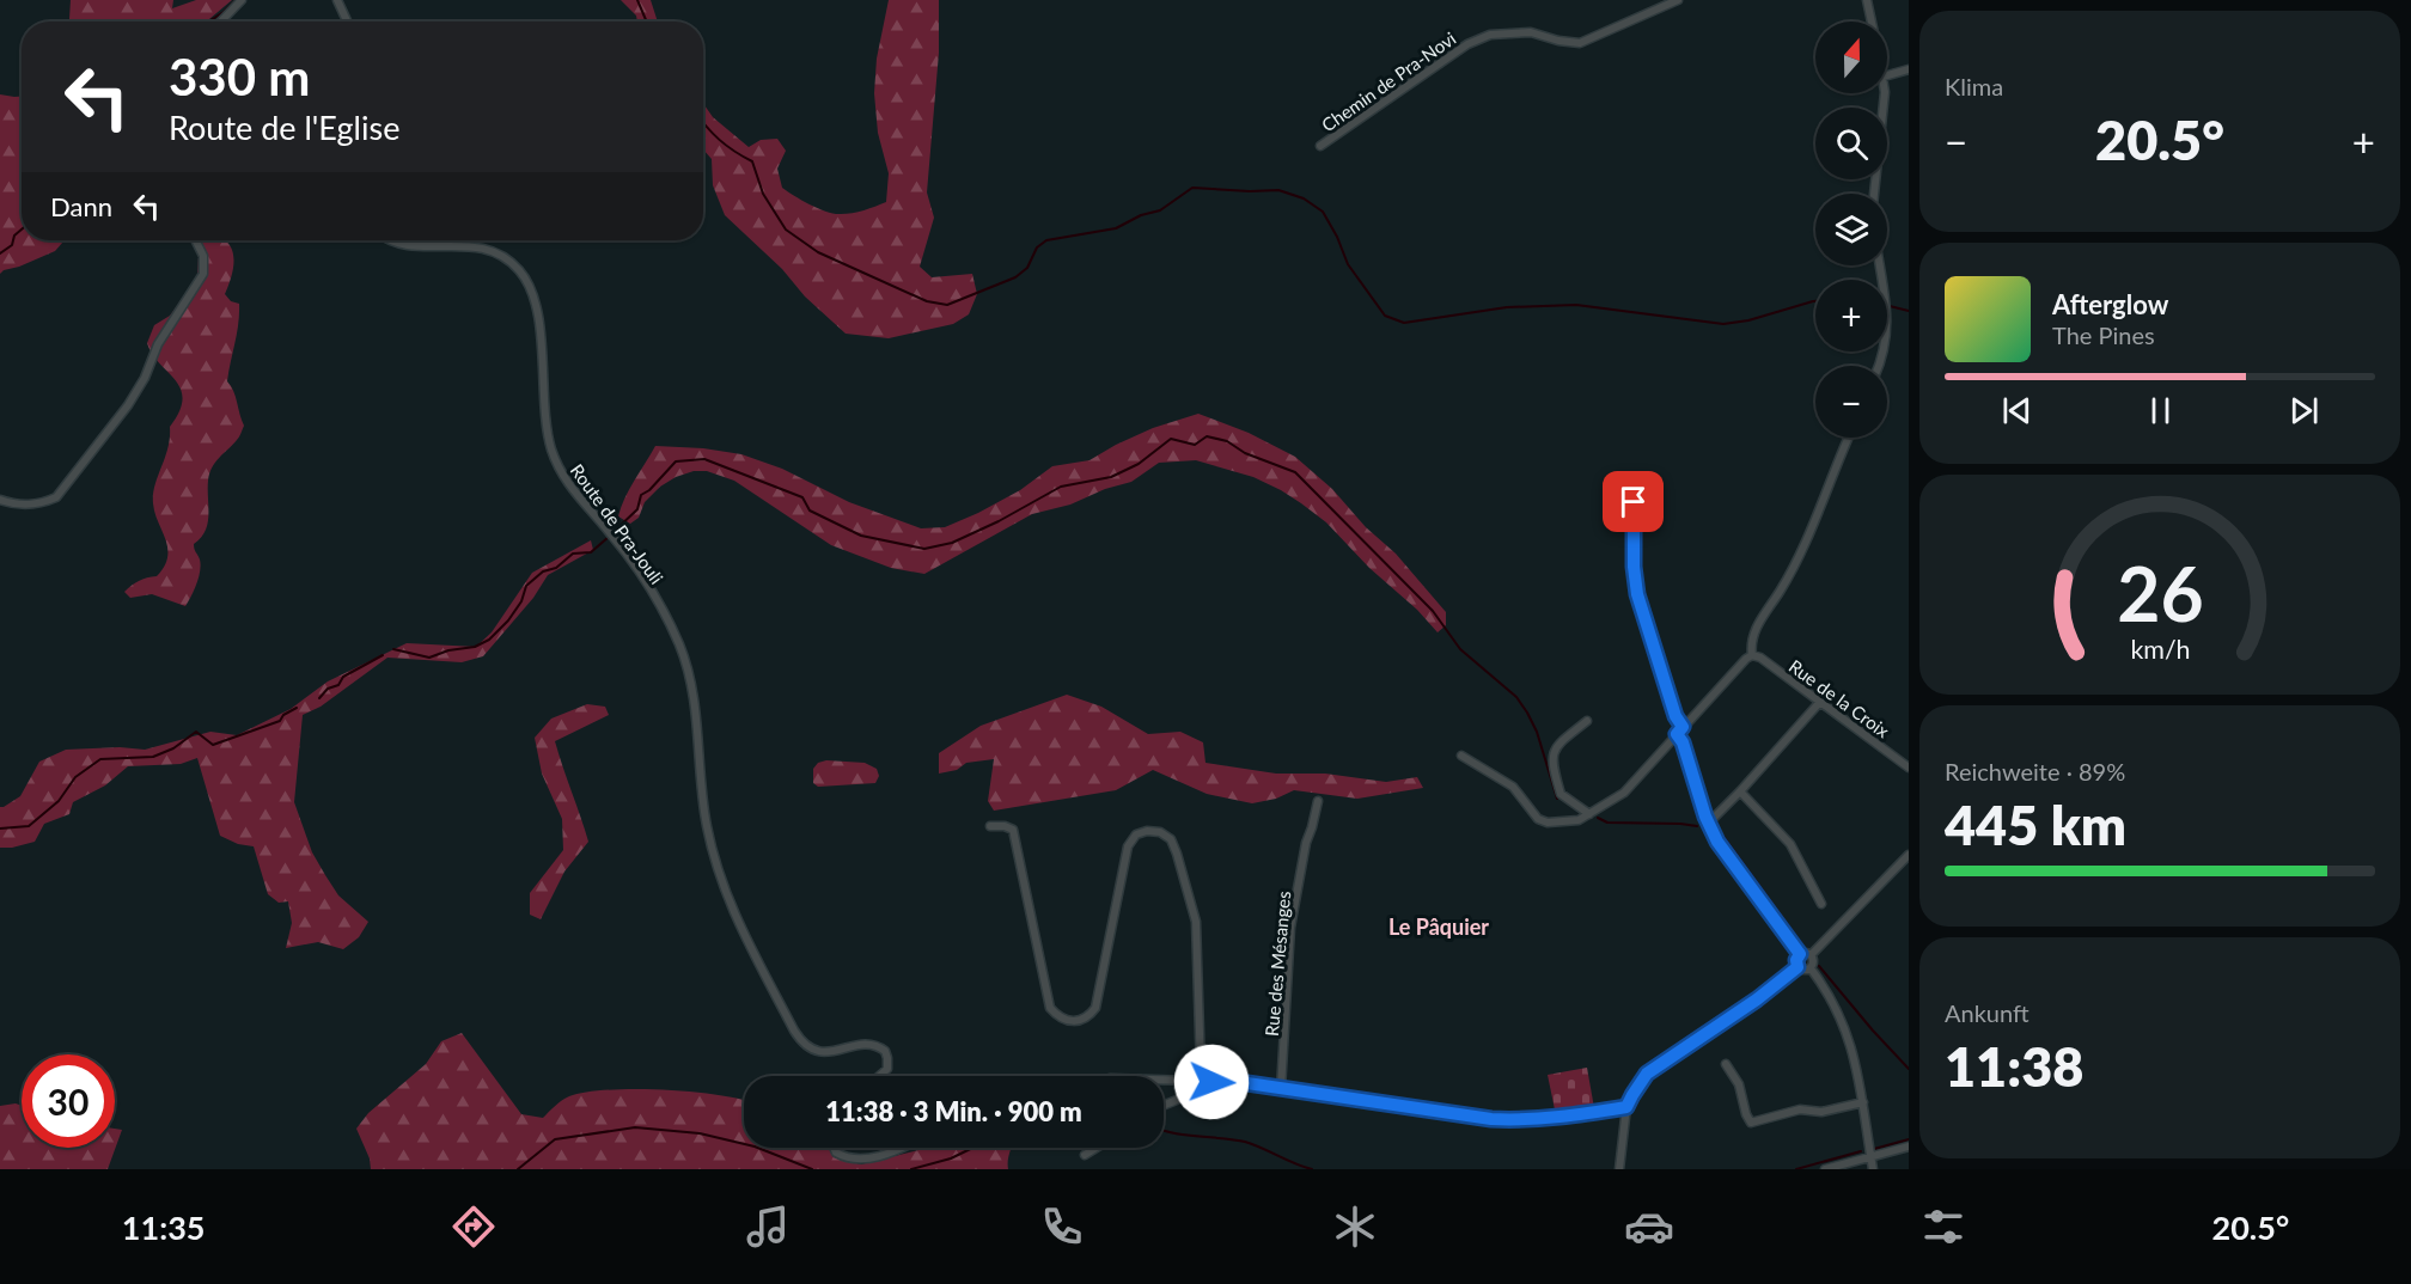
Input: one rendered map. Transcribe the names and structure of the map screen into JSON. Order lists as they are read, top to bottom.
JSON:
{
  "streets": {
    "street": [
      "Chemin de Pra-Novi",
      "Route de Pra-Jouli",
      "Rue de la Croix",
      "Rue des Mésanges"
    ]
  },
  "districts": ["Le Pâquier"],
  "north": "top",
  "page": {
    "tile": [
      "Klima",
      ["Reichweite · 89%", "445 km"],
      ["Ankunft", "11:38"]
    ],
    "map_buttons": ["+", "−"],
    "turn": ["330 m", "Route de l'Eglise"],
    "heat": ["−", "20.5°", "+"],
    "then": "Dann",
    "song": ["Afterglow", "The Pines"],
    "limit": "30",
    "trip": "11:38 · 3 Min. · 900 m",
    "tabs": ["11:35", "20.5°"],
    "gauge": ["26", "km/h"]
  }
}
